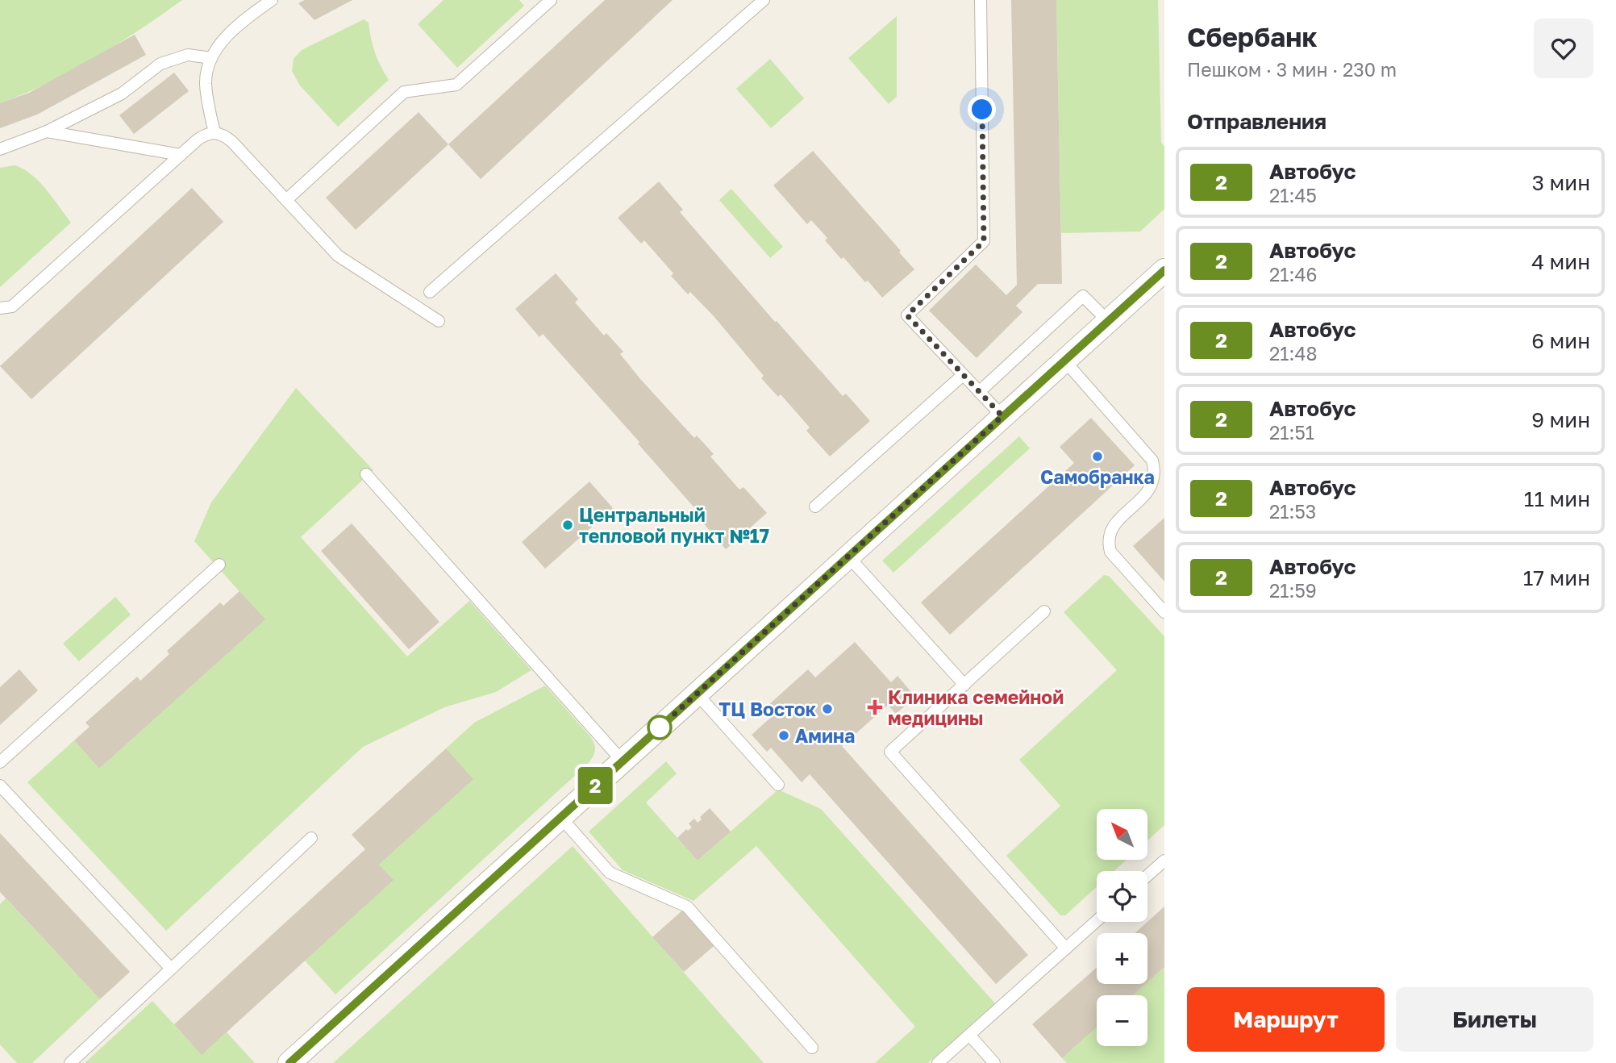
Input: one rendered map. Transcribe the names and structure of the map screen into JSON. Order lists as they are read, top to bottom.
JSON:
{
  "places": {
    "other": [
      "Самобранка",
      "Центральный тепловой пункт №17",
      "ТЦ Восток",
      "Амина"
    ],
    "health": ["Клиника семейной медицины"]
  },
  "lines": ["bus line 2"],
  "north": "top left",
  "page": {
    "on_map": "2",
    "heading": [
      ["Сбербанк", "Пешком · 3 мин · 230 m"],
      "Отправления"
    ],
    "list": [
      {
        "mark": "2",
        "name": "Автобус",
        "note": "21:45",
        "value": "3 мин"
      },
      {
        "mark": "2",
        "name": "Автобус",
        "note": "21:46",
        "value": "4 мин"
      },
      {
        "mark": "2",
        "name": "Автобус",
        "note": "21:48",
        "value": "6 мин"
      },
      {
        "mark": "2",
        "name": "Автобус",
        "note": "21:51",
        "value": "9 мин"
      },
      {
        "mark": "2",
        "name": "Автобус",
        "note": "21:53",
        "value": "11 мин"
      },
      {
        "mark": "2",
        "name": "Автобус",
        "note": "21:59",
        "value": "17 мин"
      }
    ],
    "map_buttons": ["+", "−"],
    "buttons": ["Маршрут", "Билеты"]
  }
}
